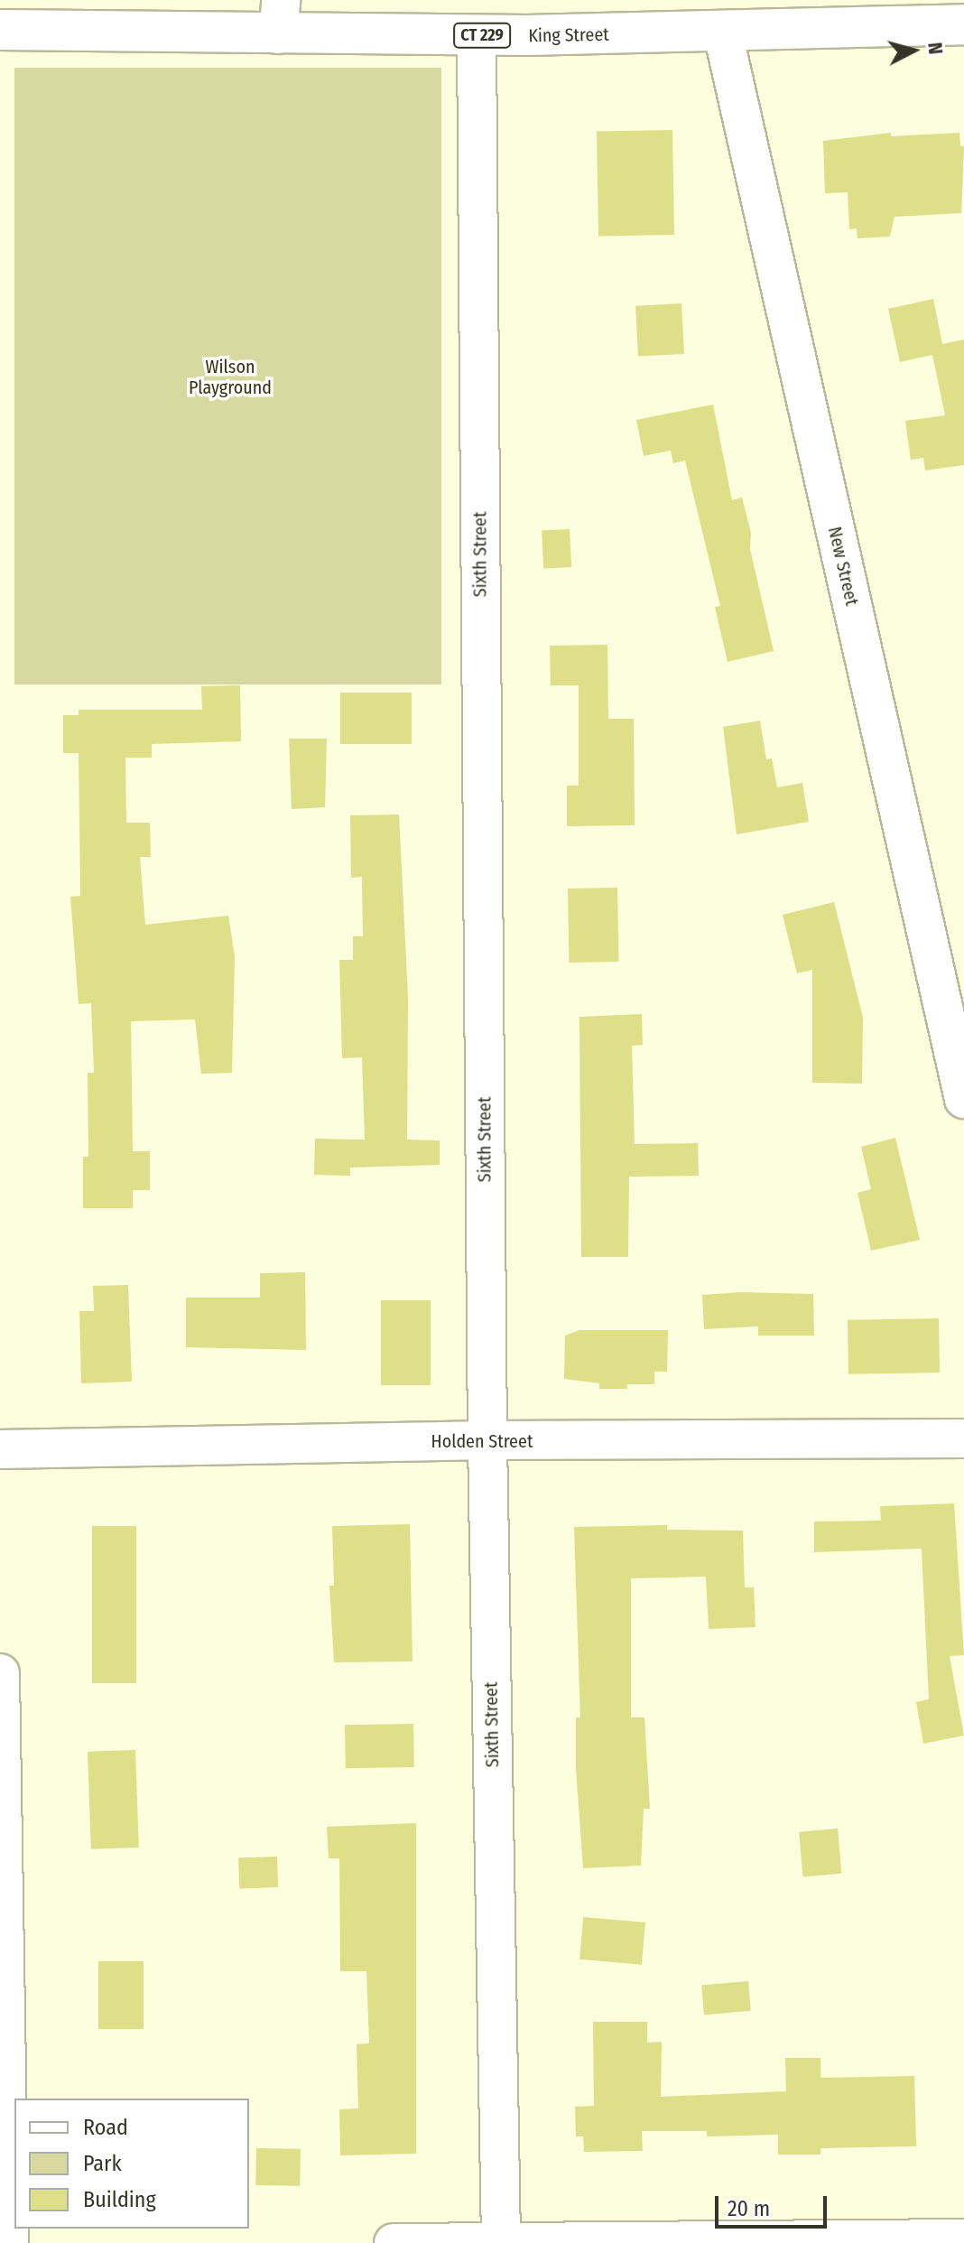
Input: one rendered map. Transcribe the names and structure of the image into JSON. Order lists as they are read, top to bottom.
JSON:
{
  "streets": {
    "main road": ["CT 229", "King Street"],
    "street": ["Sixth Street", "New Street", "Holden Street"]
  },
  "crossings": [
    ["King Street", "Sixth Street"],
    ["King Street", "New Street"],
    ["Sixth Street", "Holden Street"]
  ],
  "parks": ["Wilson Playground"],
  "legend": ["Road", "Park", "Building"],
  "scale_bar": "20 m",
  "north": "right"
}
